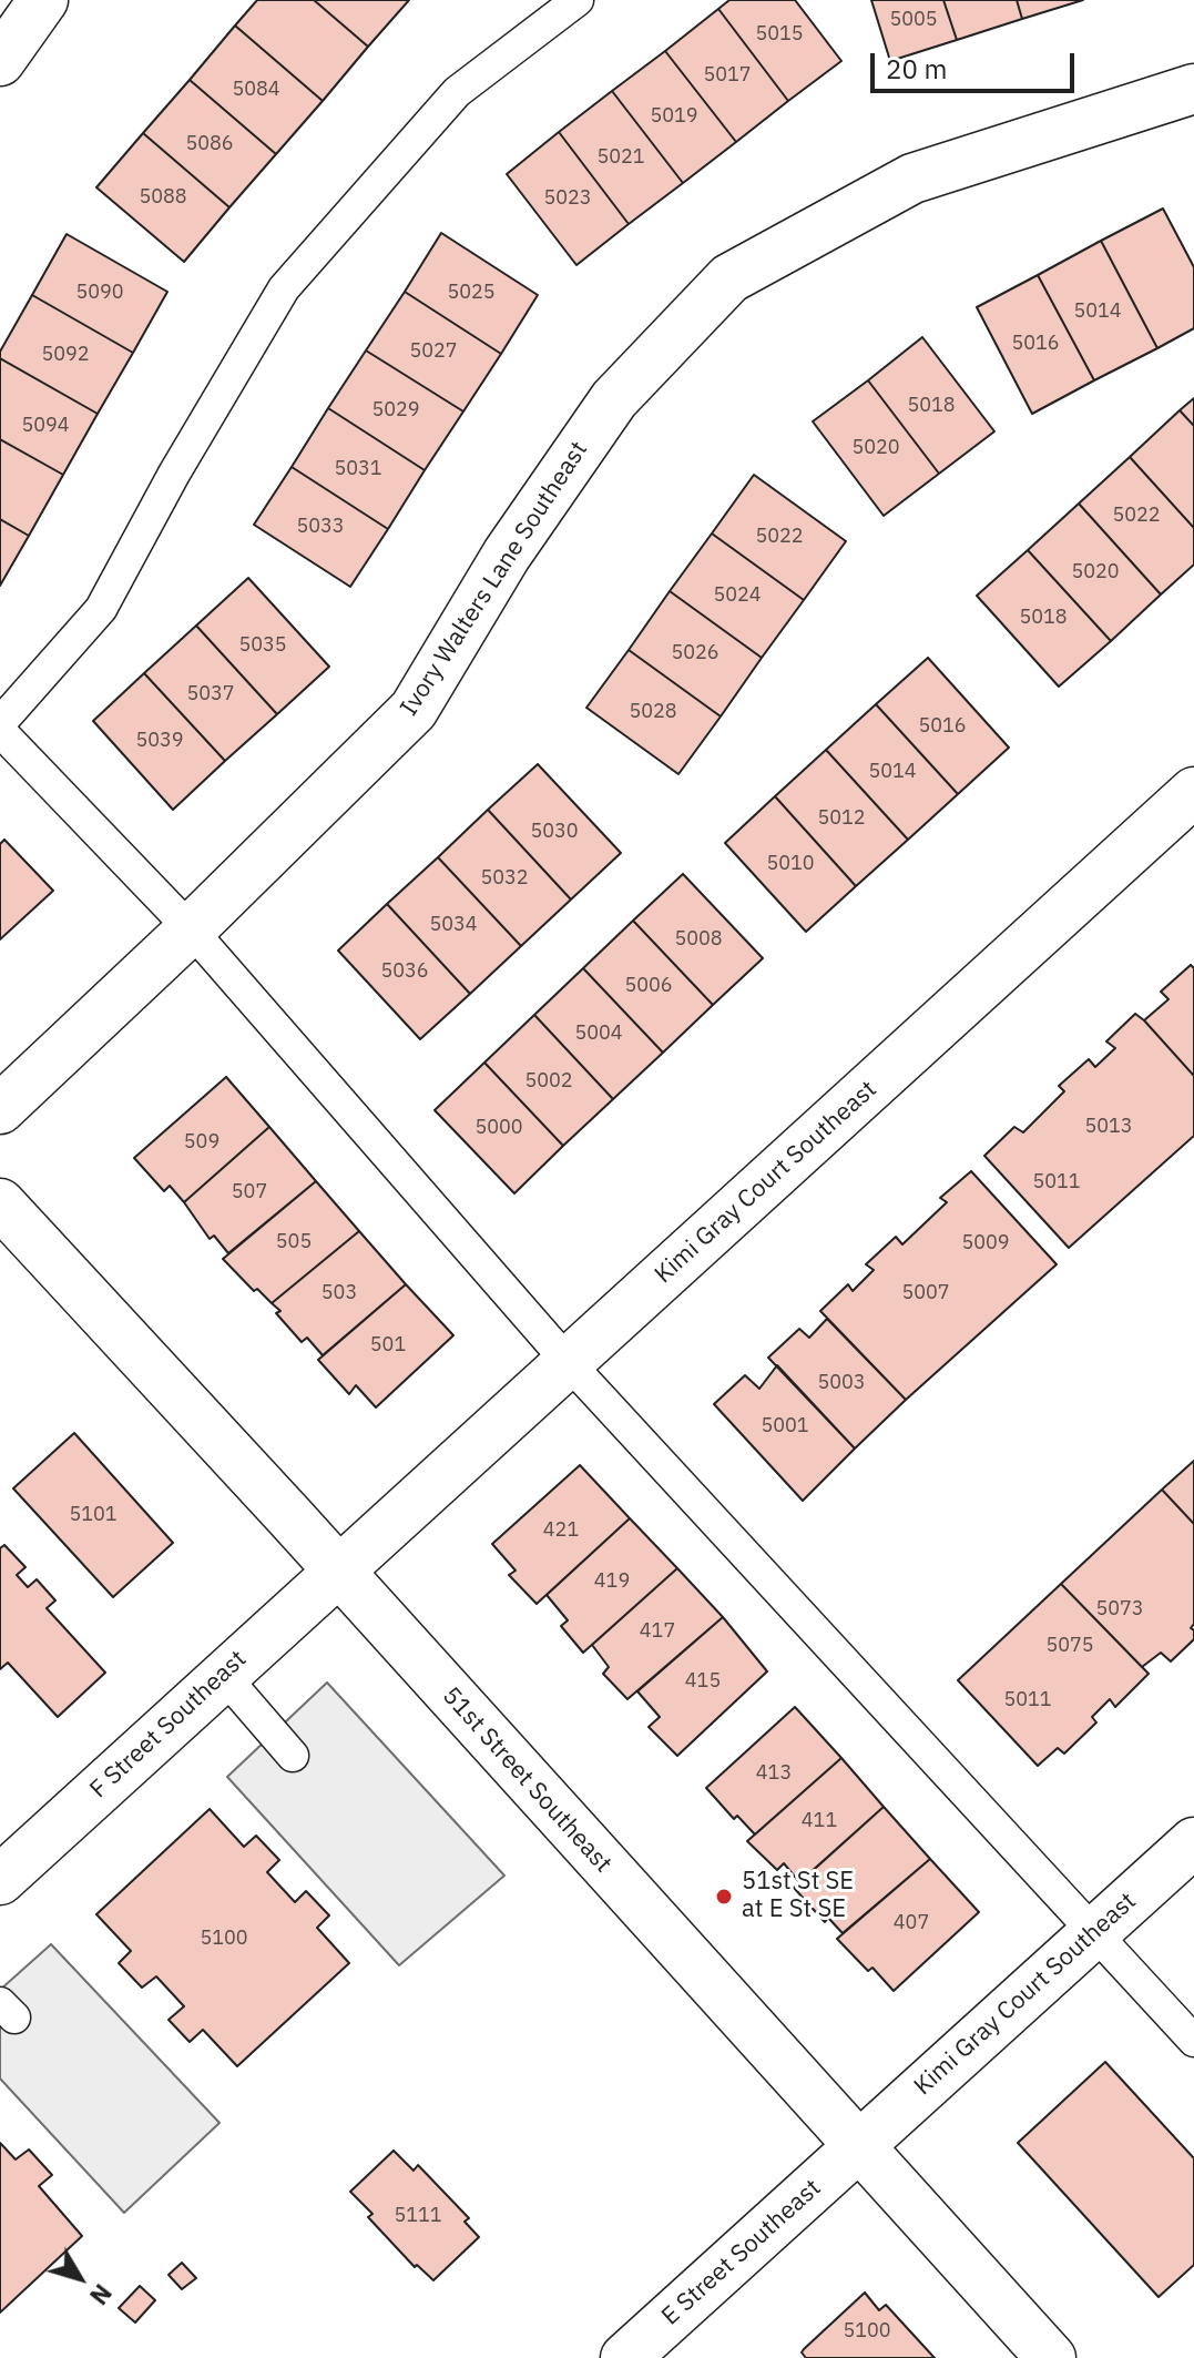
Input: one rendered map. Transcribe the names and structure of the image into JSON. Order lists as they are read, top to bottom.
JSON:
{
  "streets": {
    "street": [
      "Ivory Walters Lane Southeast",
      "Kimi Gray Court Southeast",
      "F Street Southeast",
      "51st Street Southeast",
      "E Street Southeast"
    ]
  },
  "crossings": [
    ["Kimi Gray Court Southeast", "F Street Southeast"],
    ["Kimi Gray Court Southeast", "51st Street Southeast"],
    ["Kimi Gray Court Southeast", "E Street Southeast"],
    ["F Street Southeast", "51st Street Southeast"],
    ["51st Street Southeast", "E Street Southeast"]
  ],
  "places": ["51st St SE at E St SE"],
  "house_numbers": [
    "5005",
    "5015",
    "5017",
    "5084",
    "5019",
    "5086",
    "5021",
    "5088",
    "5023",
    "5090",
    "5025",
    "5014",
    "5016",
    "5027",
    "5092",
    "5018",
    "5029",
    "5094",
    "5020",
    "5031",
    "5022",
    "5033",
    "5022",
    "5020",
    "5024",
    "5018",
    "5035",
    "5026",
    "5037",
    "5028",
    "5016",
    "5039",
    "5014",
    "5012",
    "5030",
    "5010",
    "5032",
    "5034",
    "5008",
    "5036",
    "5006",
    "5004",
    "5002",
    "5013",
    "5000",
    "509",
    "5011",
    "507",
    "505",
    "5009",
    "503",
    "5007",
    "501",
    "5003",
    "5001",
    "5101",
    "421",
    "419",
    "5073",
    "417",
    "5075",
    "415",
    "5011",
    "413",
    "411",
    "407",
    "5100",
    "5111",
    "5100"
  ],
  "scale_bar": "20 m",
  "north": "bottom right"
}
